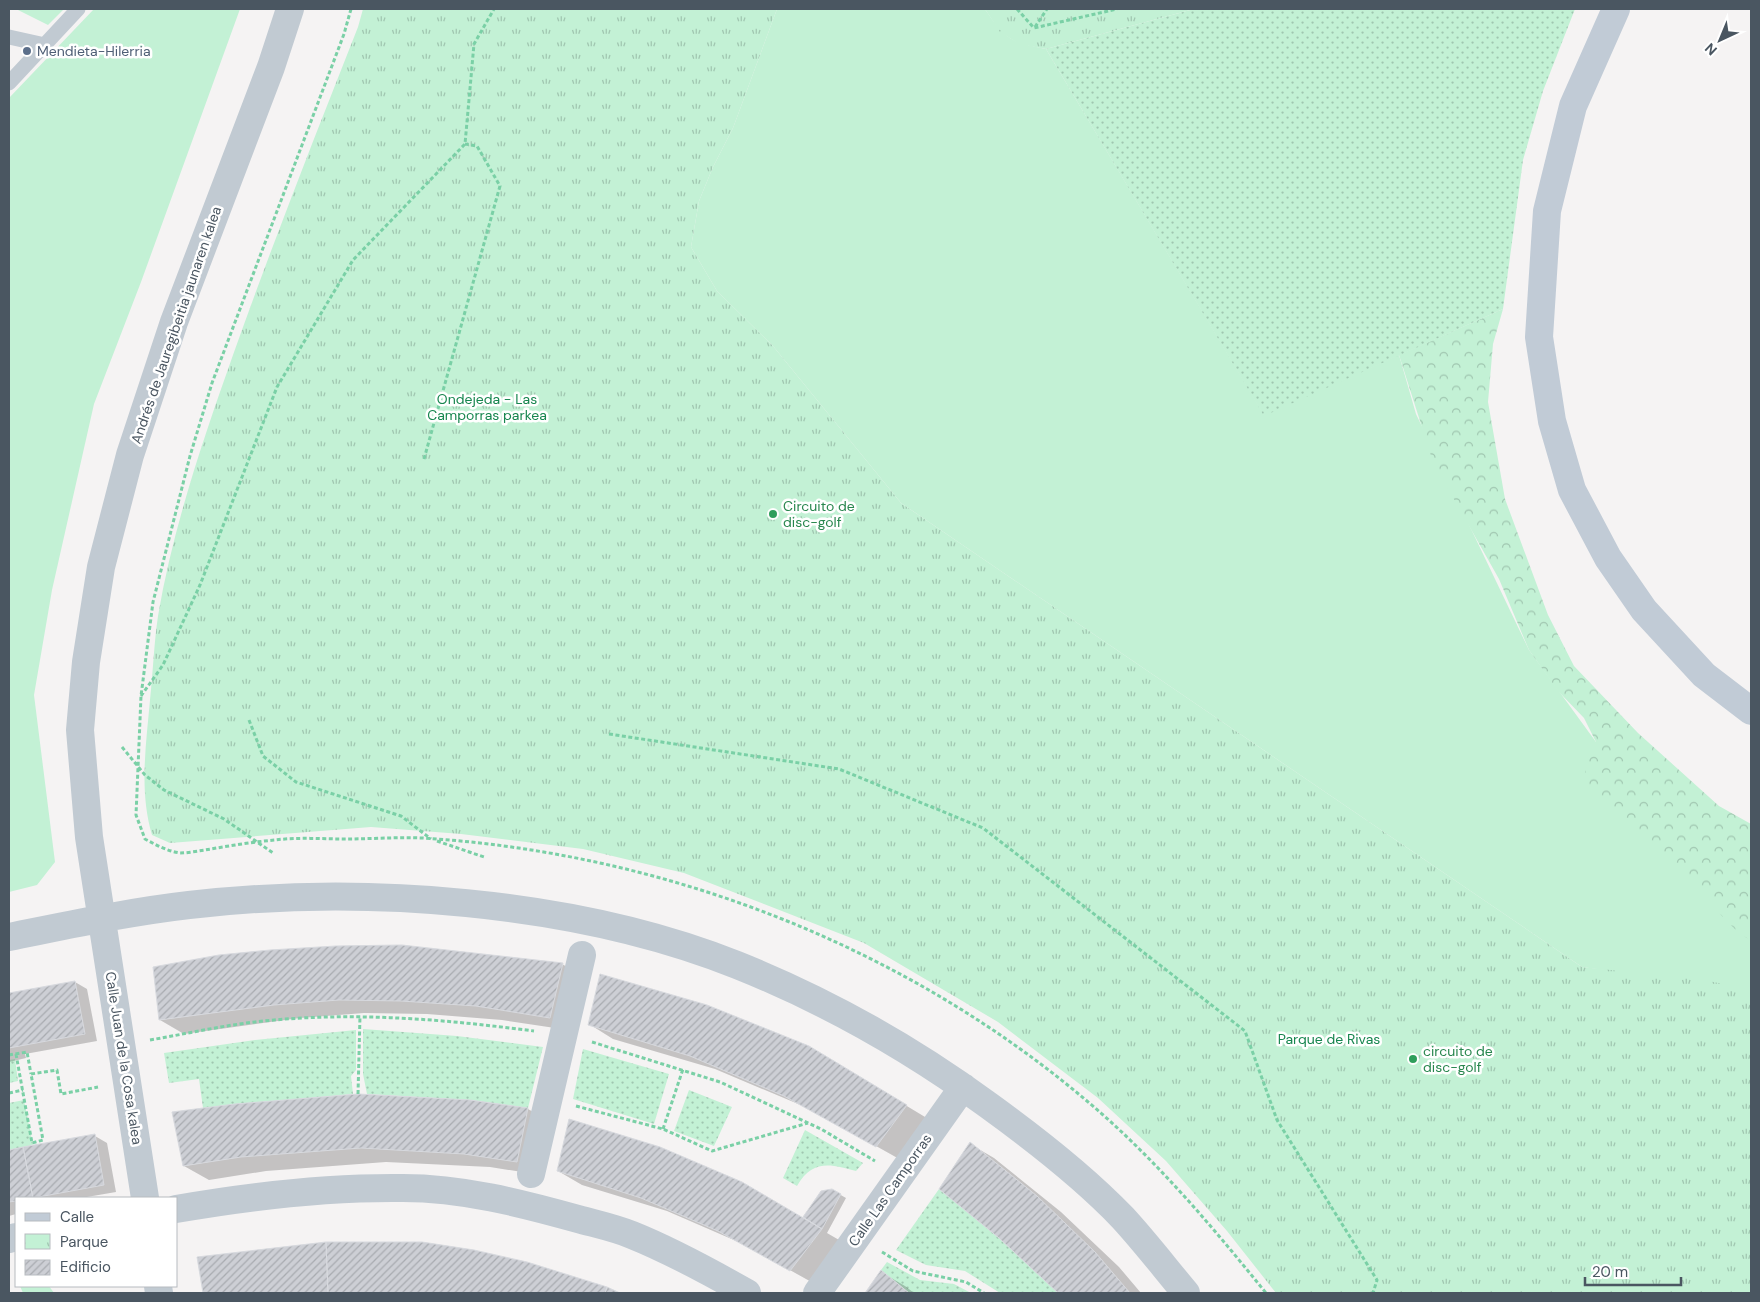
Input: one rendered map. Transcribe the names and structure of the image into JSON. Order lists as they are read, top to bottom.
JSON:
{
  "streets": {
    "street": ["Andrés de Jauregibeitia jaunaren kalea", "Calle Juan de la Cosa kalea", "Calle Las Camporras"]
  },
  "crossings": [
    ["Andrés de Jauregibeitia jaunaren kalea", "Calle Juan de la Cosa kalea"]
  ],
  "parks": ["Ondejeda - Las Camporras parkea", "Parque de Rivas"],
  "places": ["Mendieta-Hilerria", "Circuito de disc-golf", "circuito de disc-golf"],
  "legend": ["Calle", "Parque", "Edificio"],
  "scale_bar": "20 m",
  "north": "bottom left"
}
